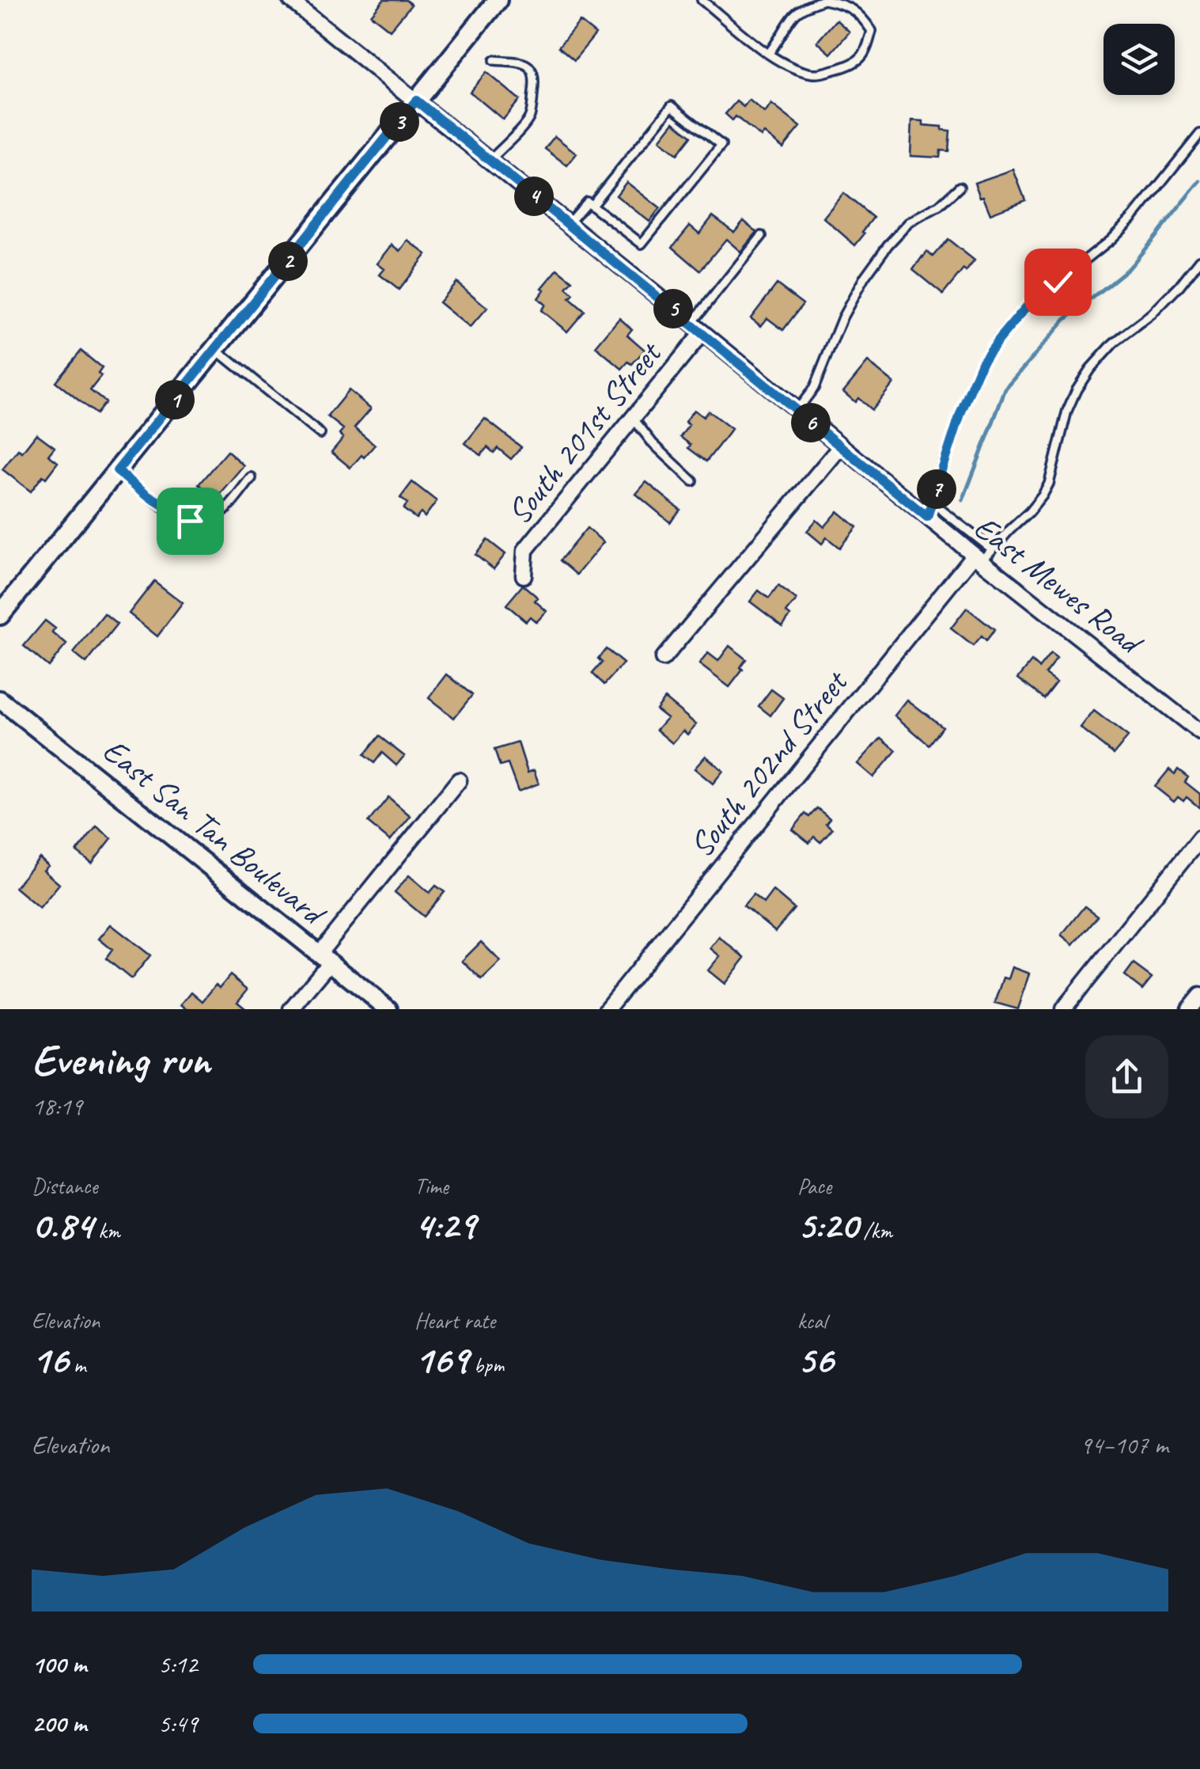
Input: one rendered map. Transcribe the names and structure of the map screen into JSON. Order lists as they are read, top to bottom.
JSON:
{
  "streets": {
    "street": [
      "South 201st Street",
      "East Mewes Road",
      "South 202nd Street",
      "East San Tan Boulevard"
    ]
  },
  "crossings": [
    ["South 201st Street", "East Mewes Road"],
    ["East Mewes Road", "South 202nd Street"]
  ],
  "page": {
    "pins": [
      "3",
      "4",
      "2",
      "5",
      "1",
      "6",
      "7"
    ],
    "heading": ["Evening run", "18:19"],
    "stats": [
      ["Distance", "0.84 km"],
      ["Time", "4:29"],
      ["Pace", "5:20 /km"],
      ["Elevation", "16 m"],
      ["Heart rate", "169 bpm"],
      ["kcal", "56"]
    ],
    "chart": ["Elevation", "94–107 m"],
    "list": [
      {
        "name": "100 m",
        "note": "5:12"
      },
      {
        "name": "200 m",
        "note": "5:49"
      }
    ]
  }
}
